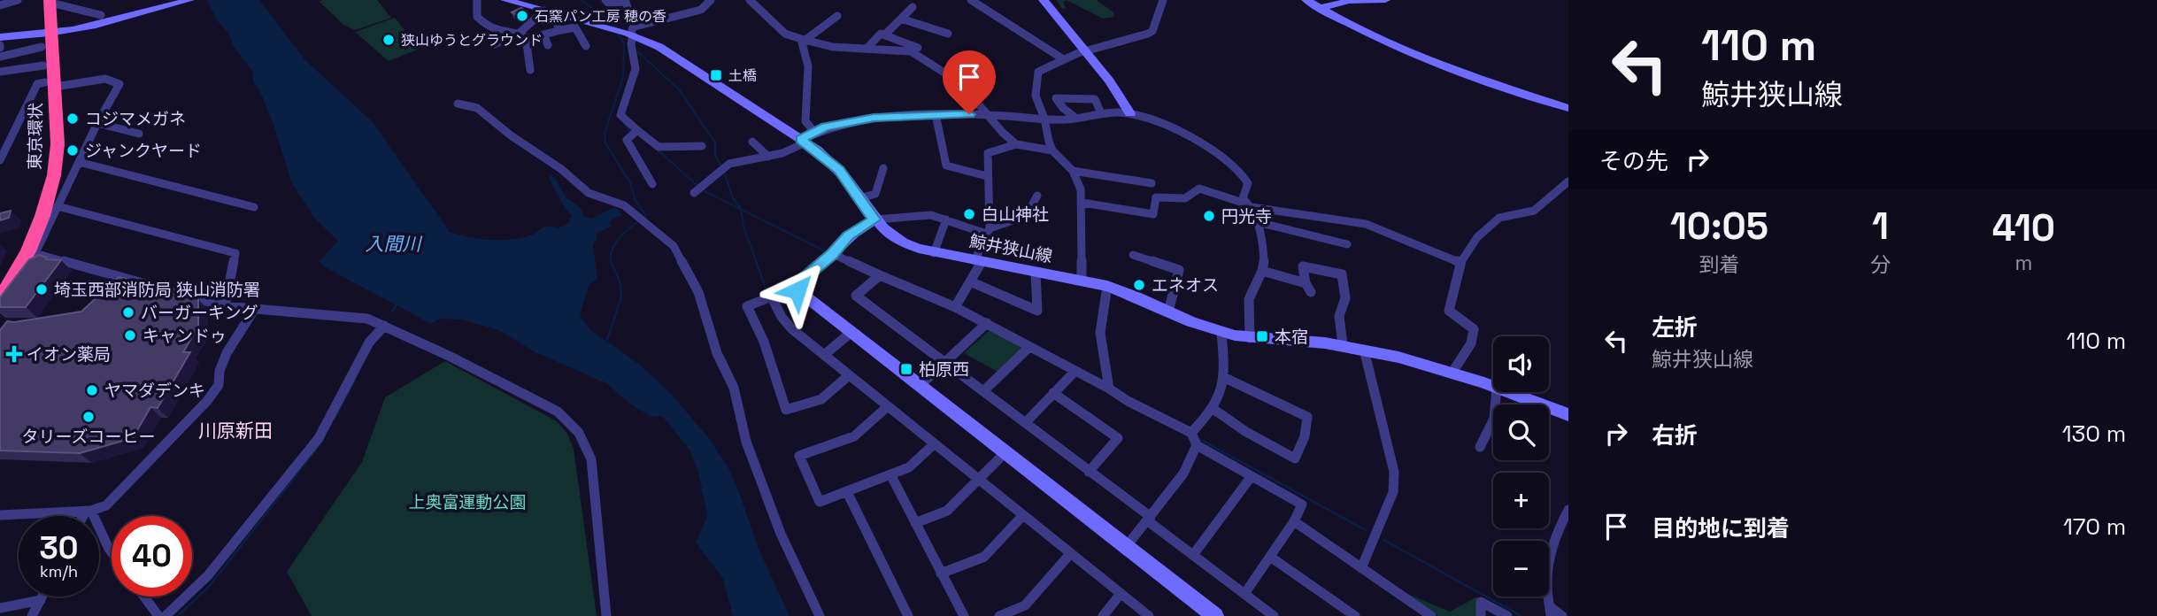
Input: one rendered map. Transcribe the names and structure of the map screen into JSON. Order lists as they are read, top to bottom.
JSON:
{
  "streets": {
    "highway": ["東京環状"],
    "main road": ["鯨井狭山線"]
  },
  "districts": ["川原新田"],
  "water": ["入間川"],
  "parks": ["上奥富運動公園"],
  "places": {
    "other": [
      "石窯パン工房 穂の香",
      "狭山ゆうとグラウンド",
      "コジマメガネ",
      "ジャンクヤード",
      "白山神社",
      "円光寺",
      "エネオス",
      "埼玉西部消防局 狭山消防署",
      "バーガーキング",
      "キャンドゥ",
      "ヤマダデンキ",
      "タリーズコーヒー"
    ],
    "transit": ["土橋", "本宿", "柏原西"],
    "health": ["イオン薬局"]
  },
  "page": {
    "turn": ["110 m", "鯨井狭山線"],
    "then": "その先",
    "eta": [
      "10:05",
      "到着",
      "1",
      "分",
      "410",
      "m"
    ],
    "list": [
      {
        "name": "左折",
        "note": "鯨井狭山線",
        "value": "110 m"
      },
      {
        "name": "右折",
        "value": "130 m"
      },
      {
        "name": "目的地に到着",
        "value": "170 m"
      }
    ],
    "map_buttons": ["+", "−"],
    "speed": "30 km/h",
    "limit": "40"
  }
}
